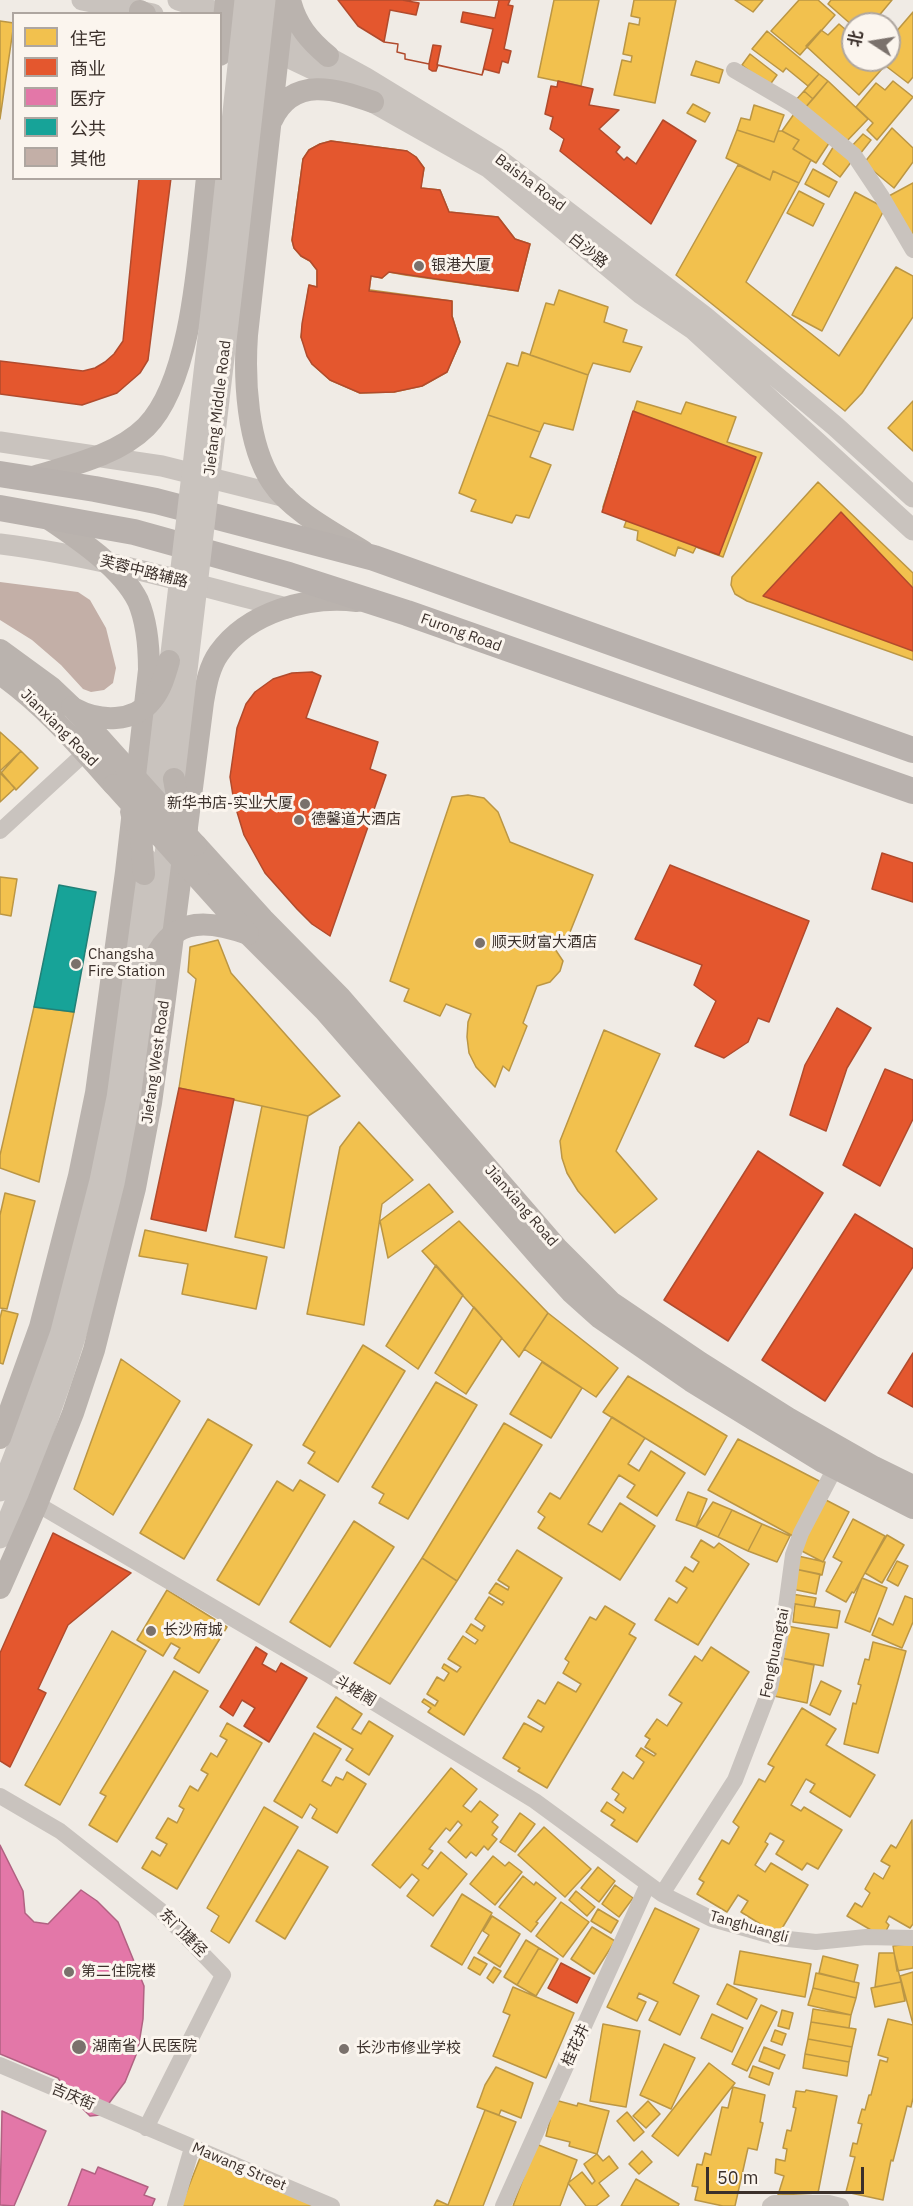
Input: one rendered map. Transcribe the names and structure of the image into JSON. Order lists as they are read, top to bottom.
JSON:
{
  "streets": {
    "main road": [
      "Jiefang Middle Road",
      "Furong Road",
      "Jianxiang Road",
      "Jiefang West Road"
    ],
    "street": [
      "Baisha Road",
      "白沙路",
      "芙蓉中路辅路",
      "Fenghuangtai",
      "斗姥阁",
      "Tanghuangli",
      "东门捷径",
      "桂花井",
      "吉庆街",
      "Mawang Street"
    ]
  },
  "crossings": [
    ["Baisha Road", "白沙路"],
    ["Baisha Road", "Jiefang Middle Road"],
    ["白沙路", "Jiefang Middle Road"],
    ["Jiefang Middle Road", "Jianxiang Road"],
    ["芙蓉中路辅路", "Jiefang West Road"],
    ["Furong Road", "Jiefang West Road"],
    ["Jianxiang Road", "Jiefang West Road"],
    ["Jianxiang Road", "Fenghuangtai"],
    ["Jiefang West Road", "斗姥阁"],
    ["Fenghuangtai", "斗姥阁"],
    ["Fenghuangtai", "Tanghuangli"],
    ["Fenghuangtai", "桂花井"],
    ["斗姥阁", "Tanghuangli"],
    ["斗姥阁", "桂花井"],
    ["Tanghuangli", "桂花井"],
    ["东门捷径", "吉庆街"],
    ["东门捷径", "Mawang Street"],
    ["吉庆街", "Mawang Street"]
  ],
  "places": [
    "银港大厦",
    "新华书店-实业大厦",
    "德馨道大酒店",
    "顺天财富大酒店",
    "Changsha Fire Station",
    "长沙府城",
    "第二住院楼",
    "湖南省人民医院",
    "长沙市修业学校"
  ],
  "legend": [
    "住宅",
    "商业",
    "医疗",
    "公共",
    "其他"
  ],
  "scale_bar": "50 m",
  "north": "left"
}
